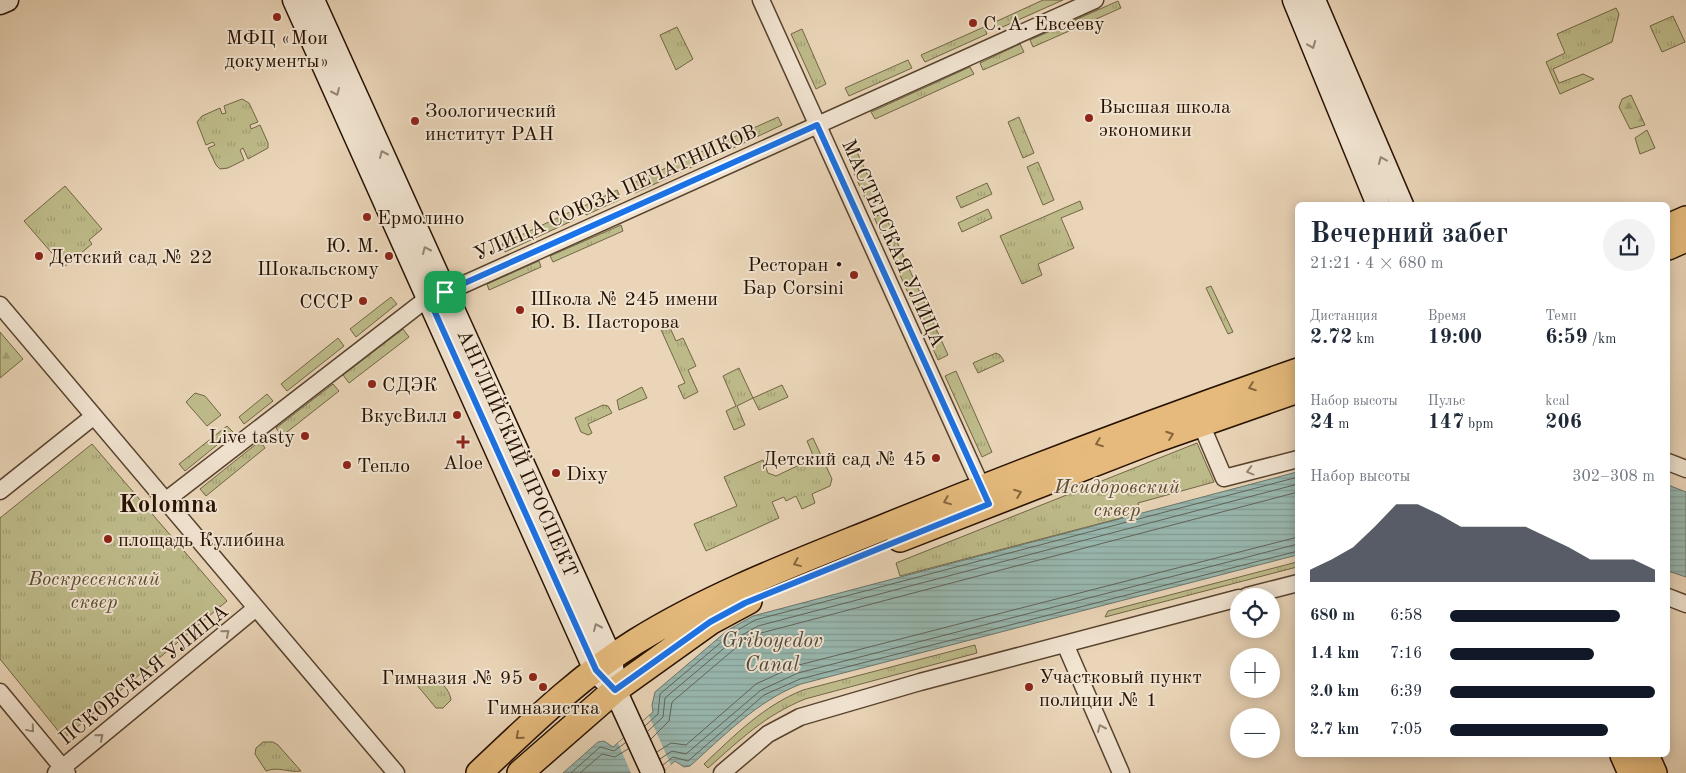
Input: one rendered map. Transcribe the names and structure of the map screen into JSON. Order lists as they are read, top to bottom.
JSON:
{
  "streets": {
    "main road": ["АНГЛИЙСКИЙ ПРОСПЕКТ"],
    "street": ["УЛИЦА СОЮЗА ПЕЧАТНИКОВ", "МАСТЕРСКАЯ УЛИЦА", "ПСКОВСКАЯ УЛИЦА"]
  },
  "crossings": [
    ["УЛИЦА СОЮЗА ПЕЧАТНИКОВ", "МАСТЕРСКАЯ УЛИЦА"],
    ["УЛИЦА СОЮЗА ПЕЧАТНИКОВ", "АНГЛИЙСКИЙ ПРОСПЕКТ"]
  ],
  "one_way": ["ПСКОВСКАЯ УЛИЦА"],
  "districts": ["Kolomna"],
  "water": ["Griboyedov Canal"],
  "parks": ["Исидоровский сквер", "Воскресенский сквер"],
  "places": {
    "other": [
      "МФЦ «Мои документы»",
      "С. А. Евсееву",
      "Высшая школа экономики",
      "Зоологический институт РАН",
      "Ермолино",
      "Детский сад № 22",
      "Ю. М. Шокальскому",
      "Ресторан • Бар Corsini",
      "СССР",
      "Школа № 245 имени Ю. В. Пасторова",
      "СДЭК",
      "ВкусВилл",
      "Live tasty",
      "Детский сад № 45",
      "Тепло",
      "Dixy",
      "площадь Кулибина",
      "Гимназия № 95",
      "Гимназистка",
      "Участковый пункт полиции № 1"
    ],
    "health": ["Aloe"]
  },
  "page": {
    "heading": ["Вечерний забег", "21:21 · 4 × 680 m"],
    "stats": [
      ["Дистанция", "2.72 km"],
      ["Время", "19:00"],
      ["Темп", "6:59 /km"],
      ["Набор высоты", "24 m"],
      ["Пульс", "147 bpm"],
      ["kcal", "206"]
    ],
    "chart": ["Набор высоты", "302–308 m"],
    "map_buttons": ["+", "−"],
    "list": [
      {
        "name": "680 m",
        "note": "6:58"
      },
      {
        "name": "1.4 km",
        "note": "7:16"
      },
      {
        "name": "2.0 km",
        "note": "6:39"
      },
      {
        "name": "2.7 km",
        "note": "7:05"
      }
    ]
  }
}
